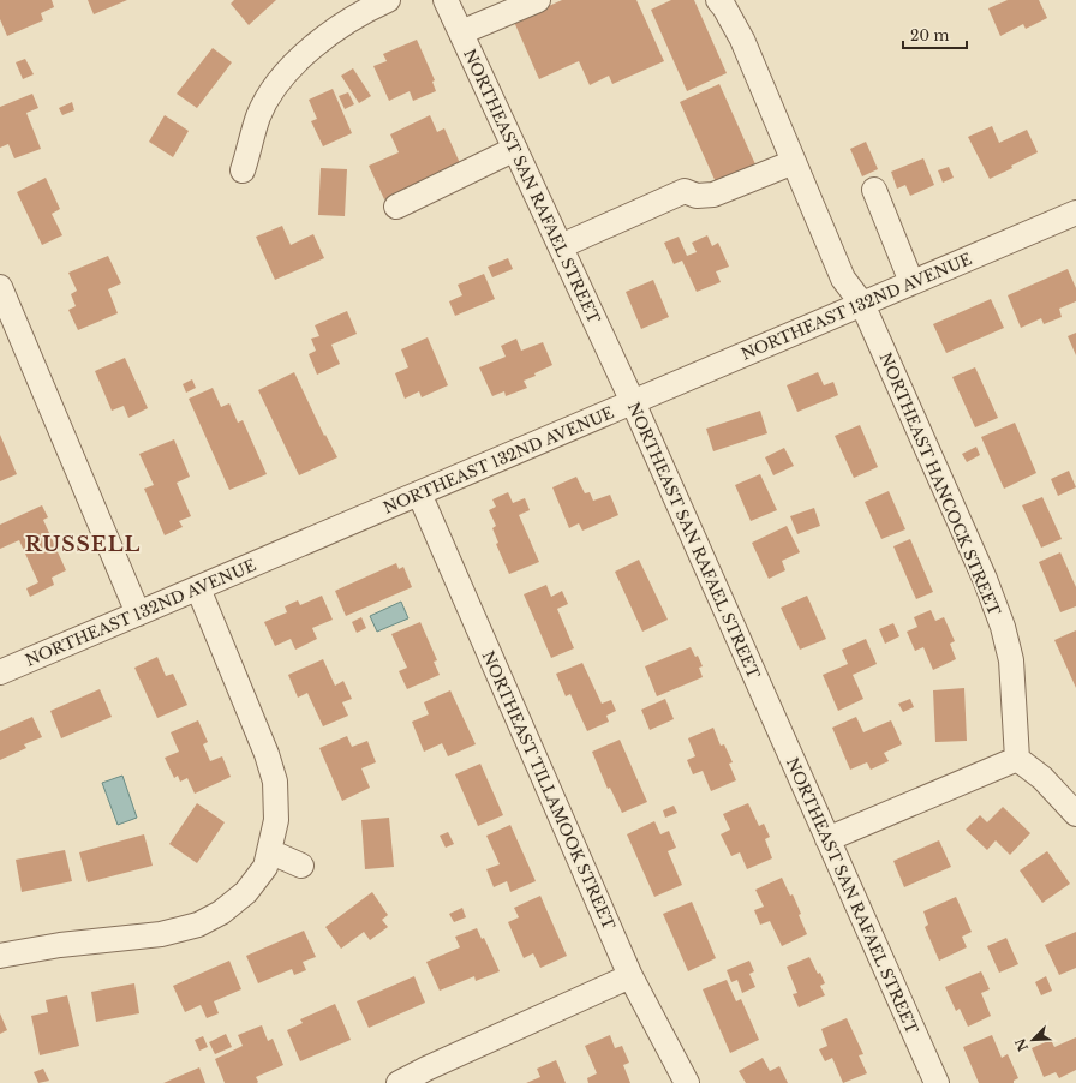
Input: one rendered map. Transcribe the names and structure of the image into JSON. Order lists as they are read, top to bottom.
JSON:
{
  "streets": {
    "street": [
      "NORTHEAST SAN RAFAEL STREET",
      "NORTHEAST 132ND AVENUE",
      "NORTHEAST HANCOCK STREET",
      "NORTHEAST TILLAMOOK STREET"
    ]
  },
  "crossings": [
    ["NORTHEAST SAN RAFAEL STREET", "NORTHEAST 132ND AVENUE"],
    ["NORTHEAST 132ND AVENUE", "NORTHEAST HANCOCK STREET"],
    ["NORTHEAST 132ND AVENUE", "NORTHEAST TILLAMOOK STREET"]
  ],
  "districts": ["RUSSELL"],
  "scale_bar": "20 m",
  "north": "bottom left"
}
